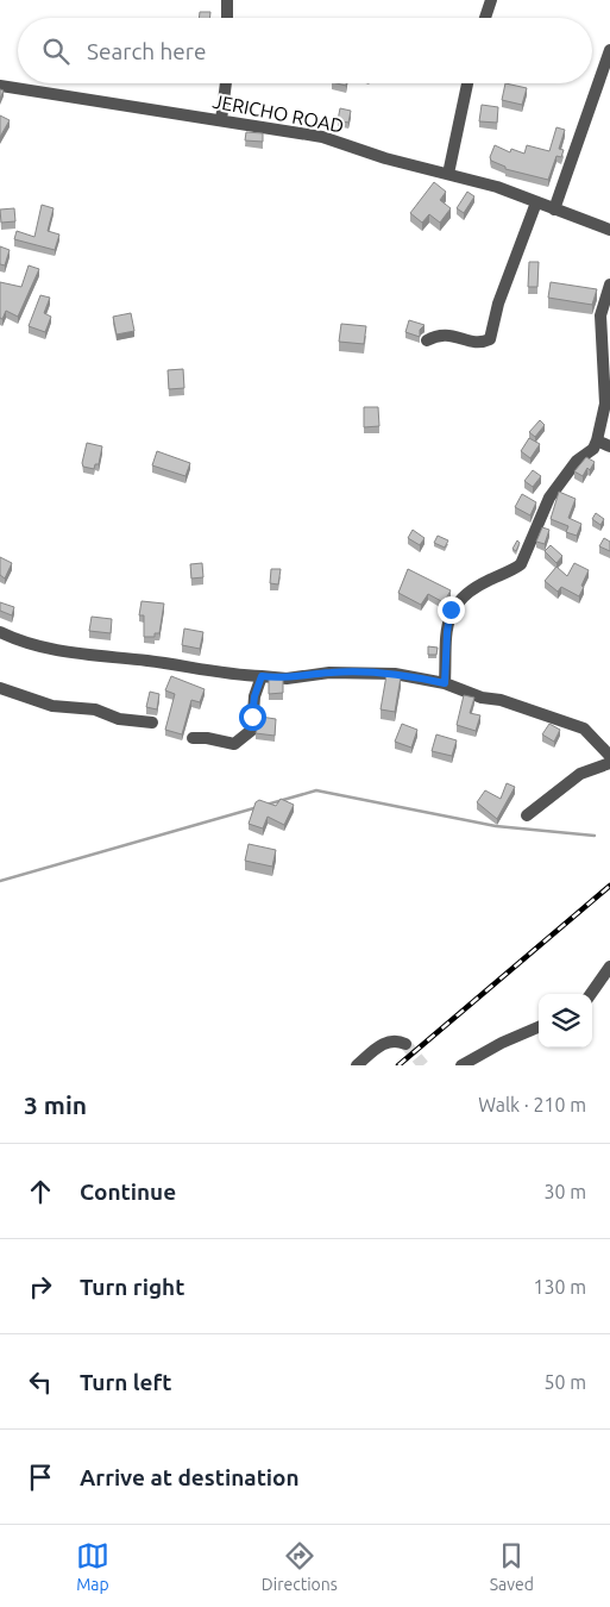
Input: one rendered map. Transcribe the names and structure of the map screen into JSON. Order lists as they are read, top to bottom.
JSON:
{
  "streets": {
    "street": ["JERICHO ROAD"]
  },
  "page": {
    "search": "Search here",
    "heading": ["3 min", "Walk · 210 m"],
    "list": [
      ["Continue", "30 m"],
      ["Turn right", "130 m"],
      ["Turn left", "50 m"],
      "Arrive at destination"
    ],
    "nav": ["Map", "Directions", "Saved"]
  }
}
